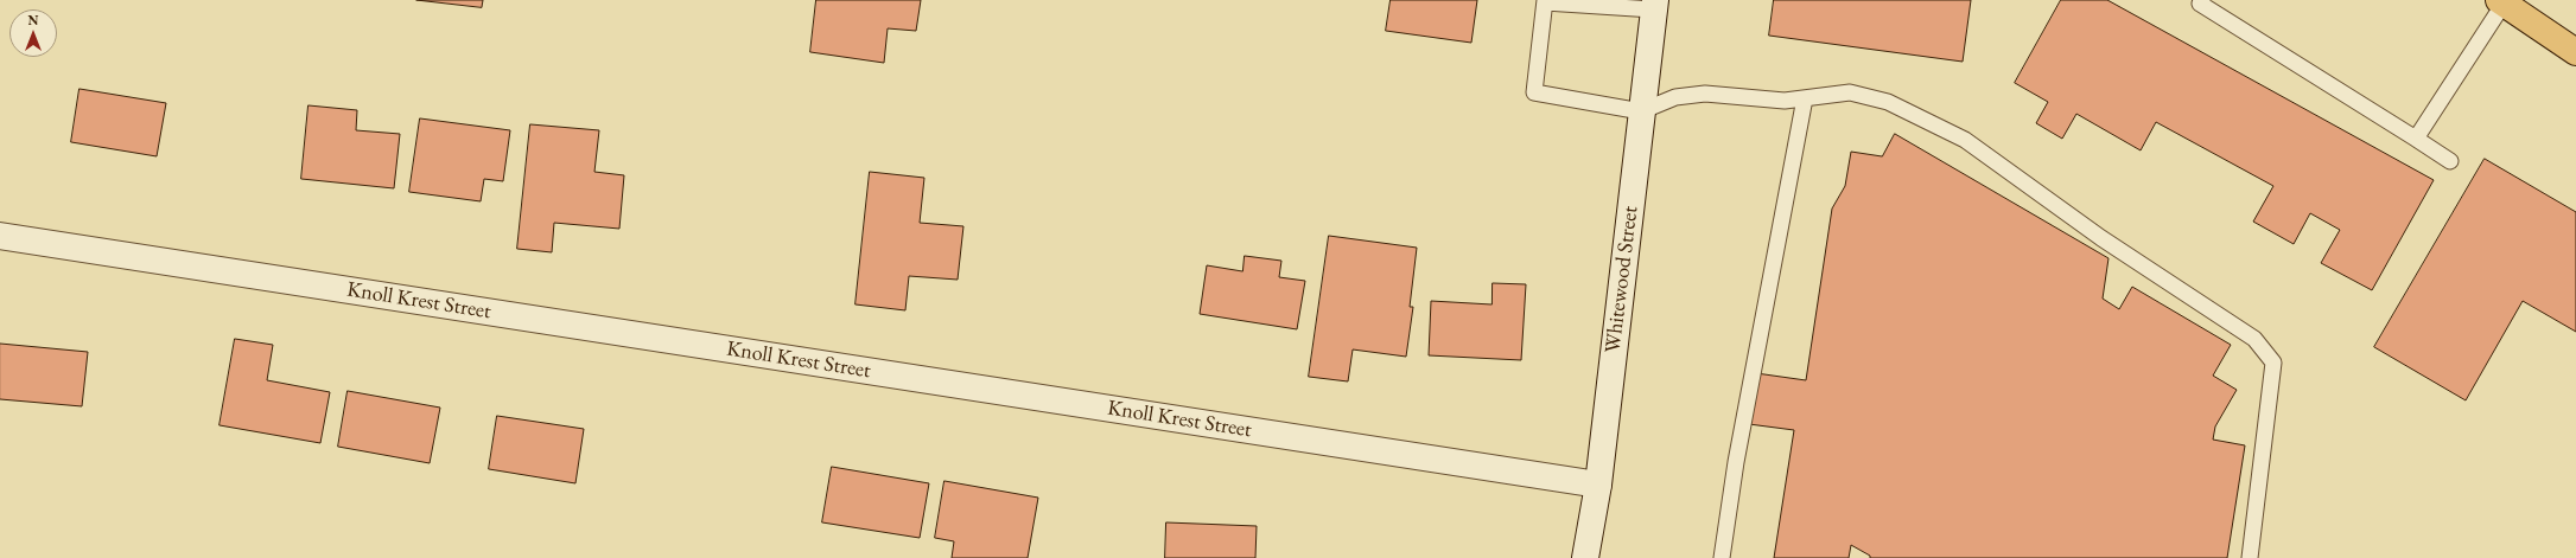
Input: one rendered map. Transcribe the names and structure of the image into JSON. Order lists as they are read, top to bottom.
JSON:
{
  "streets": {
    "street": ["Whitewood Street", "Knoll Krest Street"]
  },
  "crossings": [
    ["Whitewood Street", "Knoll Krest Street"]
  ],
  "north": "top"
}
